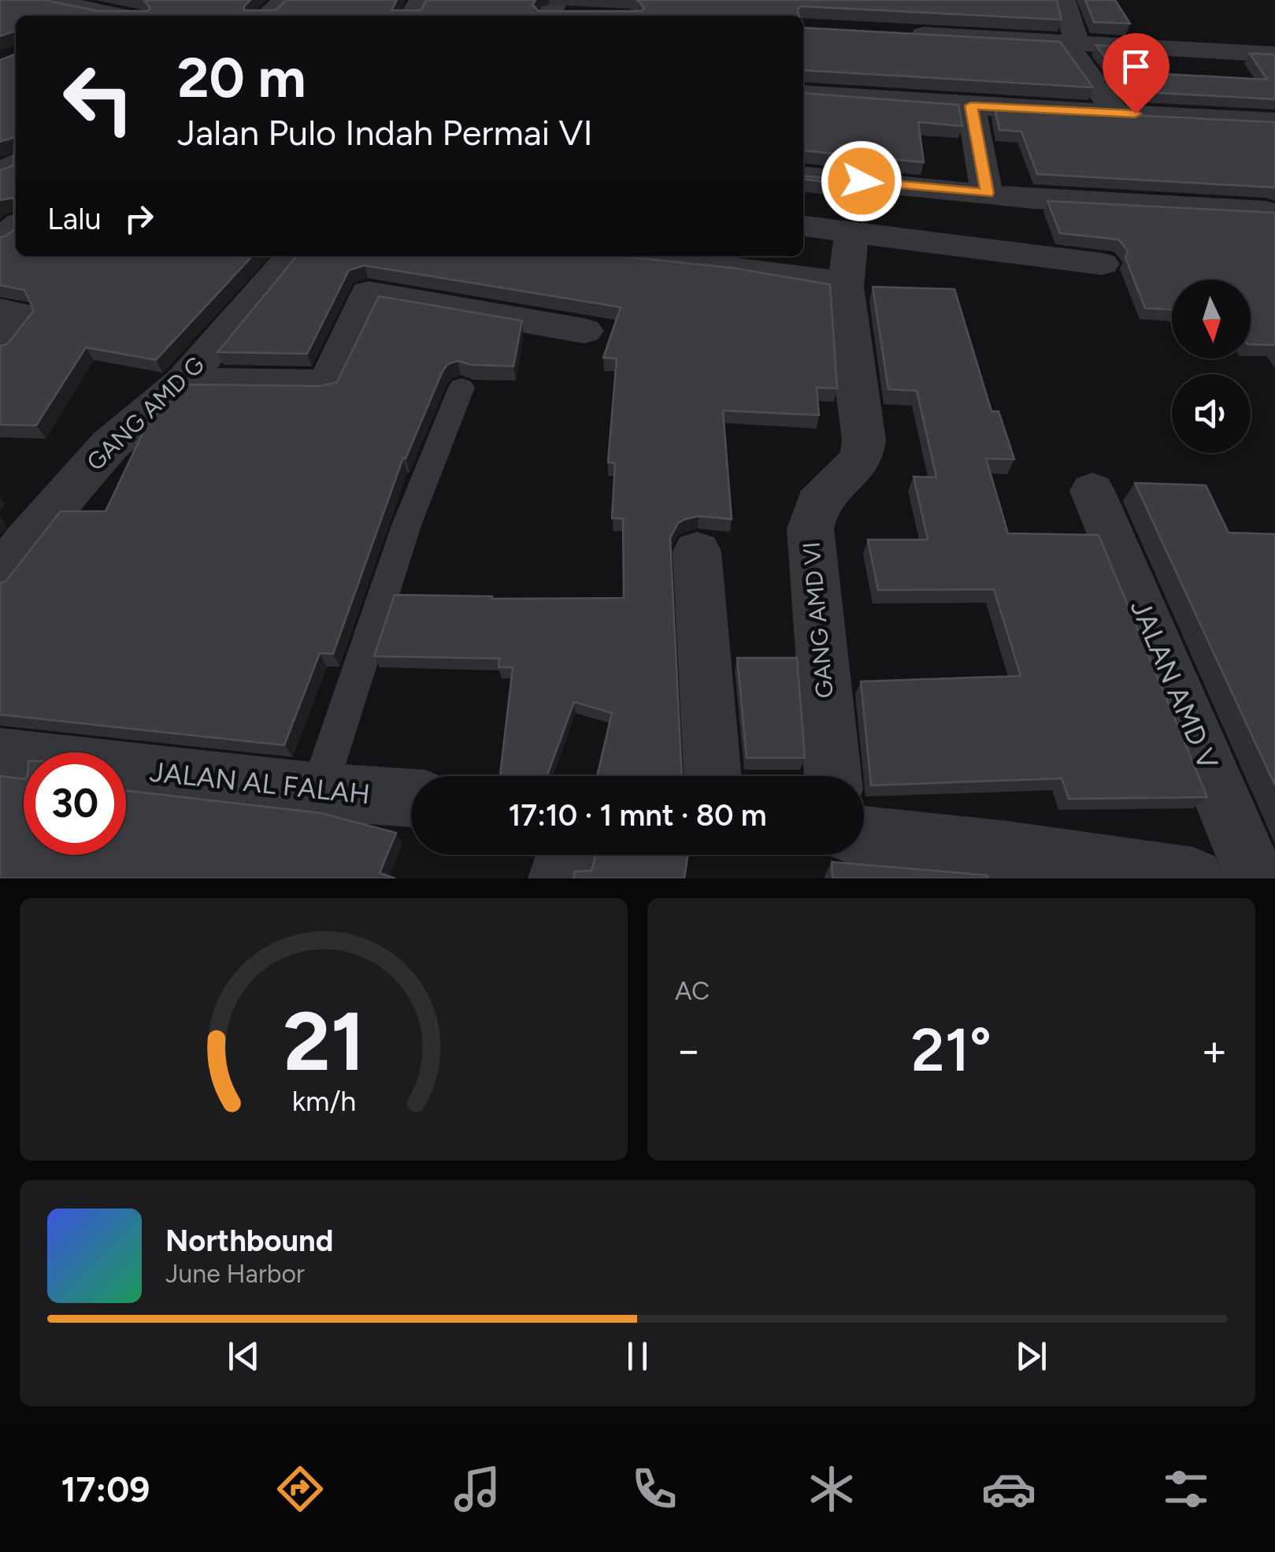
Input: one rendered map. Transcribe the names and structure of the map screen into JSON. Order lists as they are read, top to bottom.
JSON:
{
  "streets": {
    "street": [
      "GANG AMD G",
      "GANG AMD VI",
      "JALAN AMD V",
      "JALAN AL FALAH"
    ]
  },
  "north": "bottom",
  "page": {
    "turn": ["20 m", "Jalan Pulo Indah Permai VI"],
    "then": "Lalu",
    "limit": "30",
    "trip": "17:10 · 1 mnt · 80 m",
    "tile": "AC",
    "heat": ["−", "21°", "+"],
    "song": ["Northbound", "June Harbor"],
    "tabs": "17:09",
    "gauge": ["21", "km/h"]
  }
}
